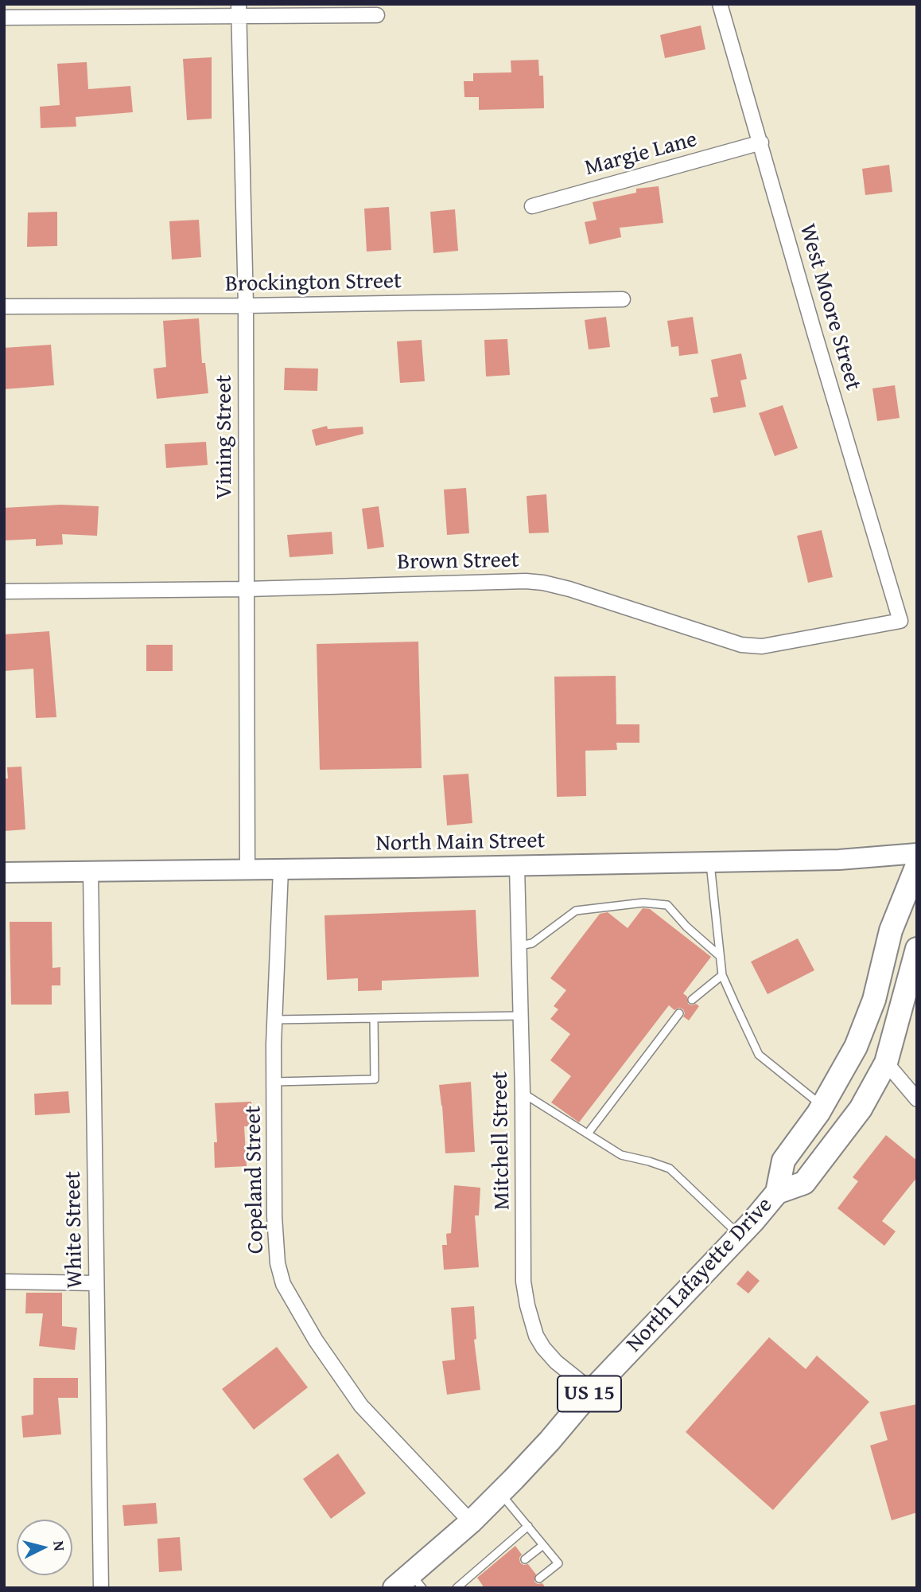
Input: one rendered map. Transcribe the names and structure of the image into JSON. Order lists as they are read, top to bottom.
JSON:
{
  "streets": {
    "main road": ["North Main Street", "North Lafayette Drive", "US 15"],
    "street": [
      "Margie Lane",
      "Brockington Street",
      "West Moore Street",
      "Vining Street",
      "Brown Street",
      "Mitchell Street",
      "Copeland Street",
      "White Street"
    ]
  },
  "crossings": [
    ["Margie Lane", "West Moore Street"],
    ["Brockington Street", "Vining Street"],
    ["West Moore Street", "Brown Street"],
    ["Vining Street", "Brown Street"],
    ["Vining Street", "North Main Street"],
    ["North Main Street", "Mitchell Street"],
    ["North Main Street", "Copeland Street"],
    ["North Main Street", "White Street"],
    ["Mitchell Street", "North Lafayette Drive"],
    ["Copeland Street", "North Lafayette Drive"]
  ],
  "north": "right"
}
